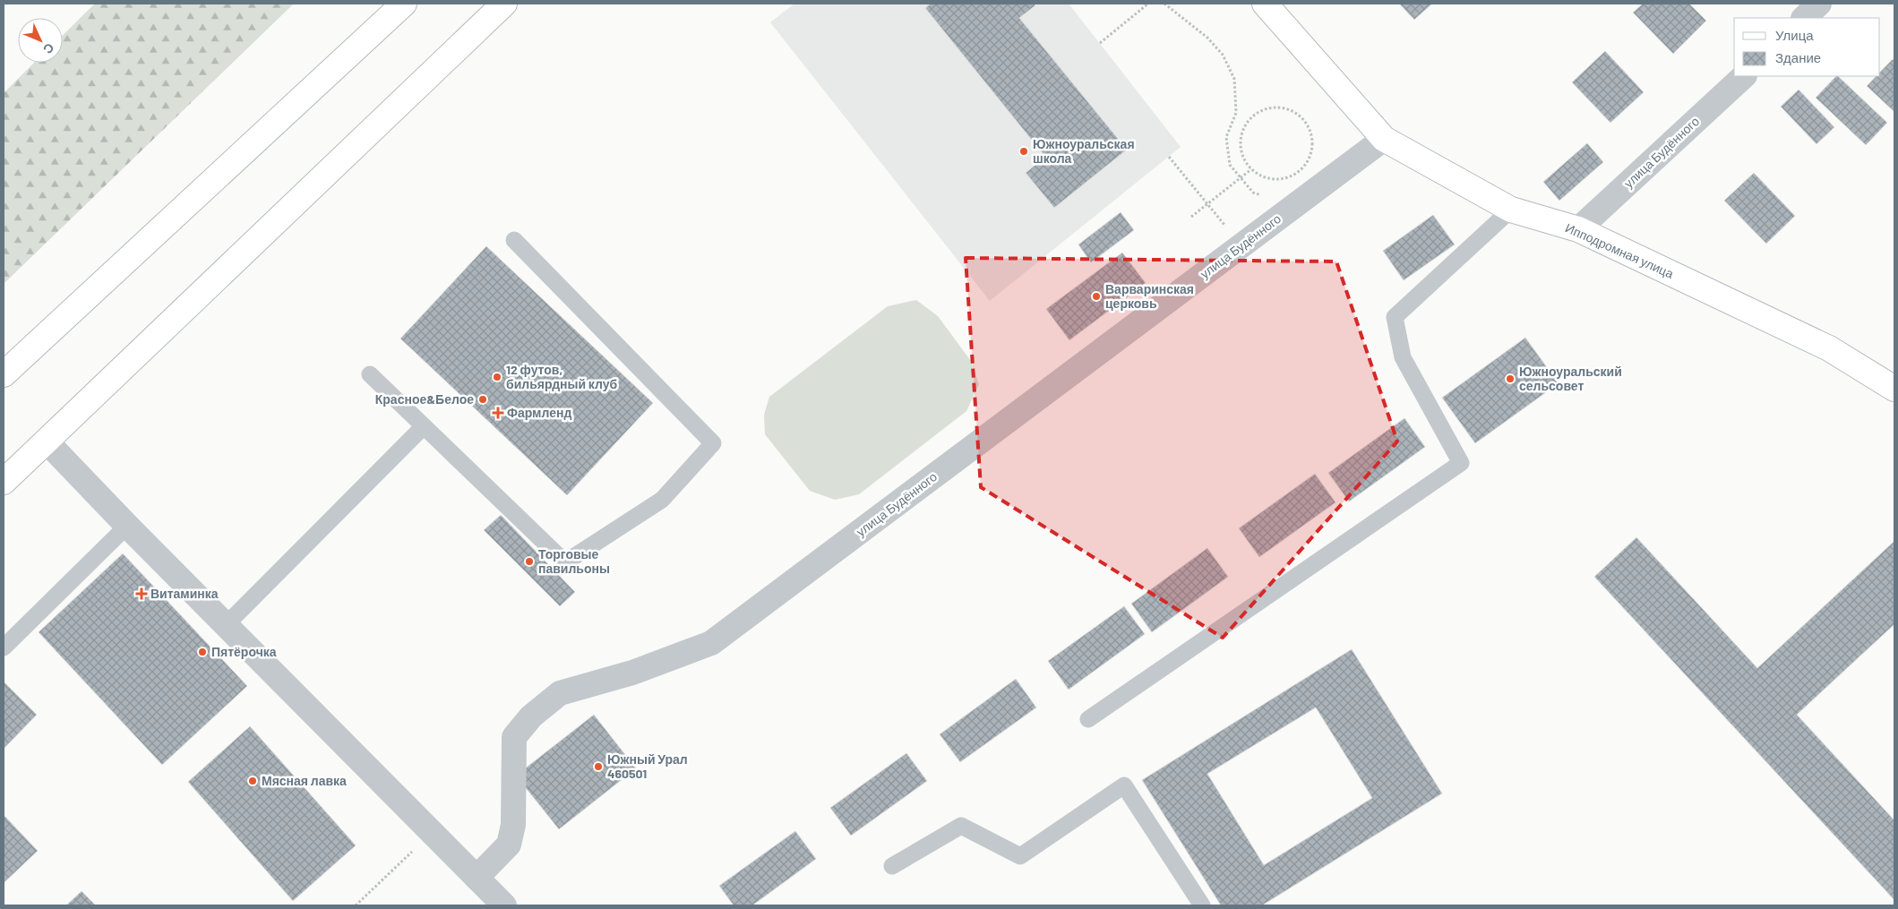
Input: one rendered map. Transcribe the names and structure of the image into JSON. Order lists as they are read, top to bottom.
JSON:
{
  "streets": {
    "main road": ["Ипподромная улица"],
    "street": ["улица Будённого"]
  },
  "crossings": [
    ["улица Будённого", "Ипподромная улица"]
  ],
  "places": {
    "other": [
      "Южноуральская школа",
      "Варваринская церковь",
      "12 футов, бильярдный клуб",
      "Южноуральский сельсовет",
      "Красное&Белое",
      "Торговые павильоны",
      "Пятёрочка",
      "Южный Урал 460501",
      "Мясная лавка"
    ],
    "health": ["Фармленд", "Витаминка"]
  },
  "legend": ["Улица", "Здание"],
  "north": "bottom right"
}
